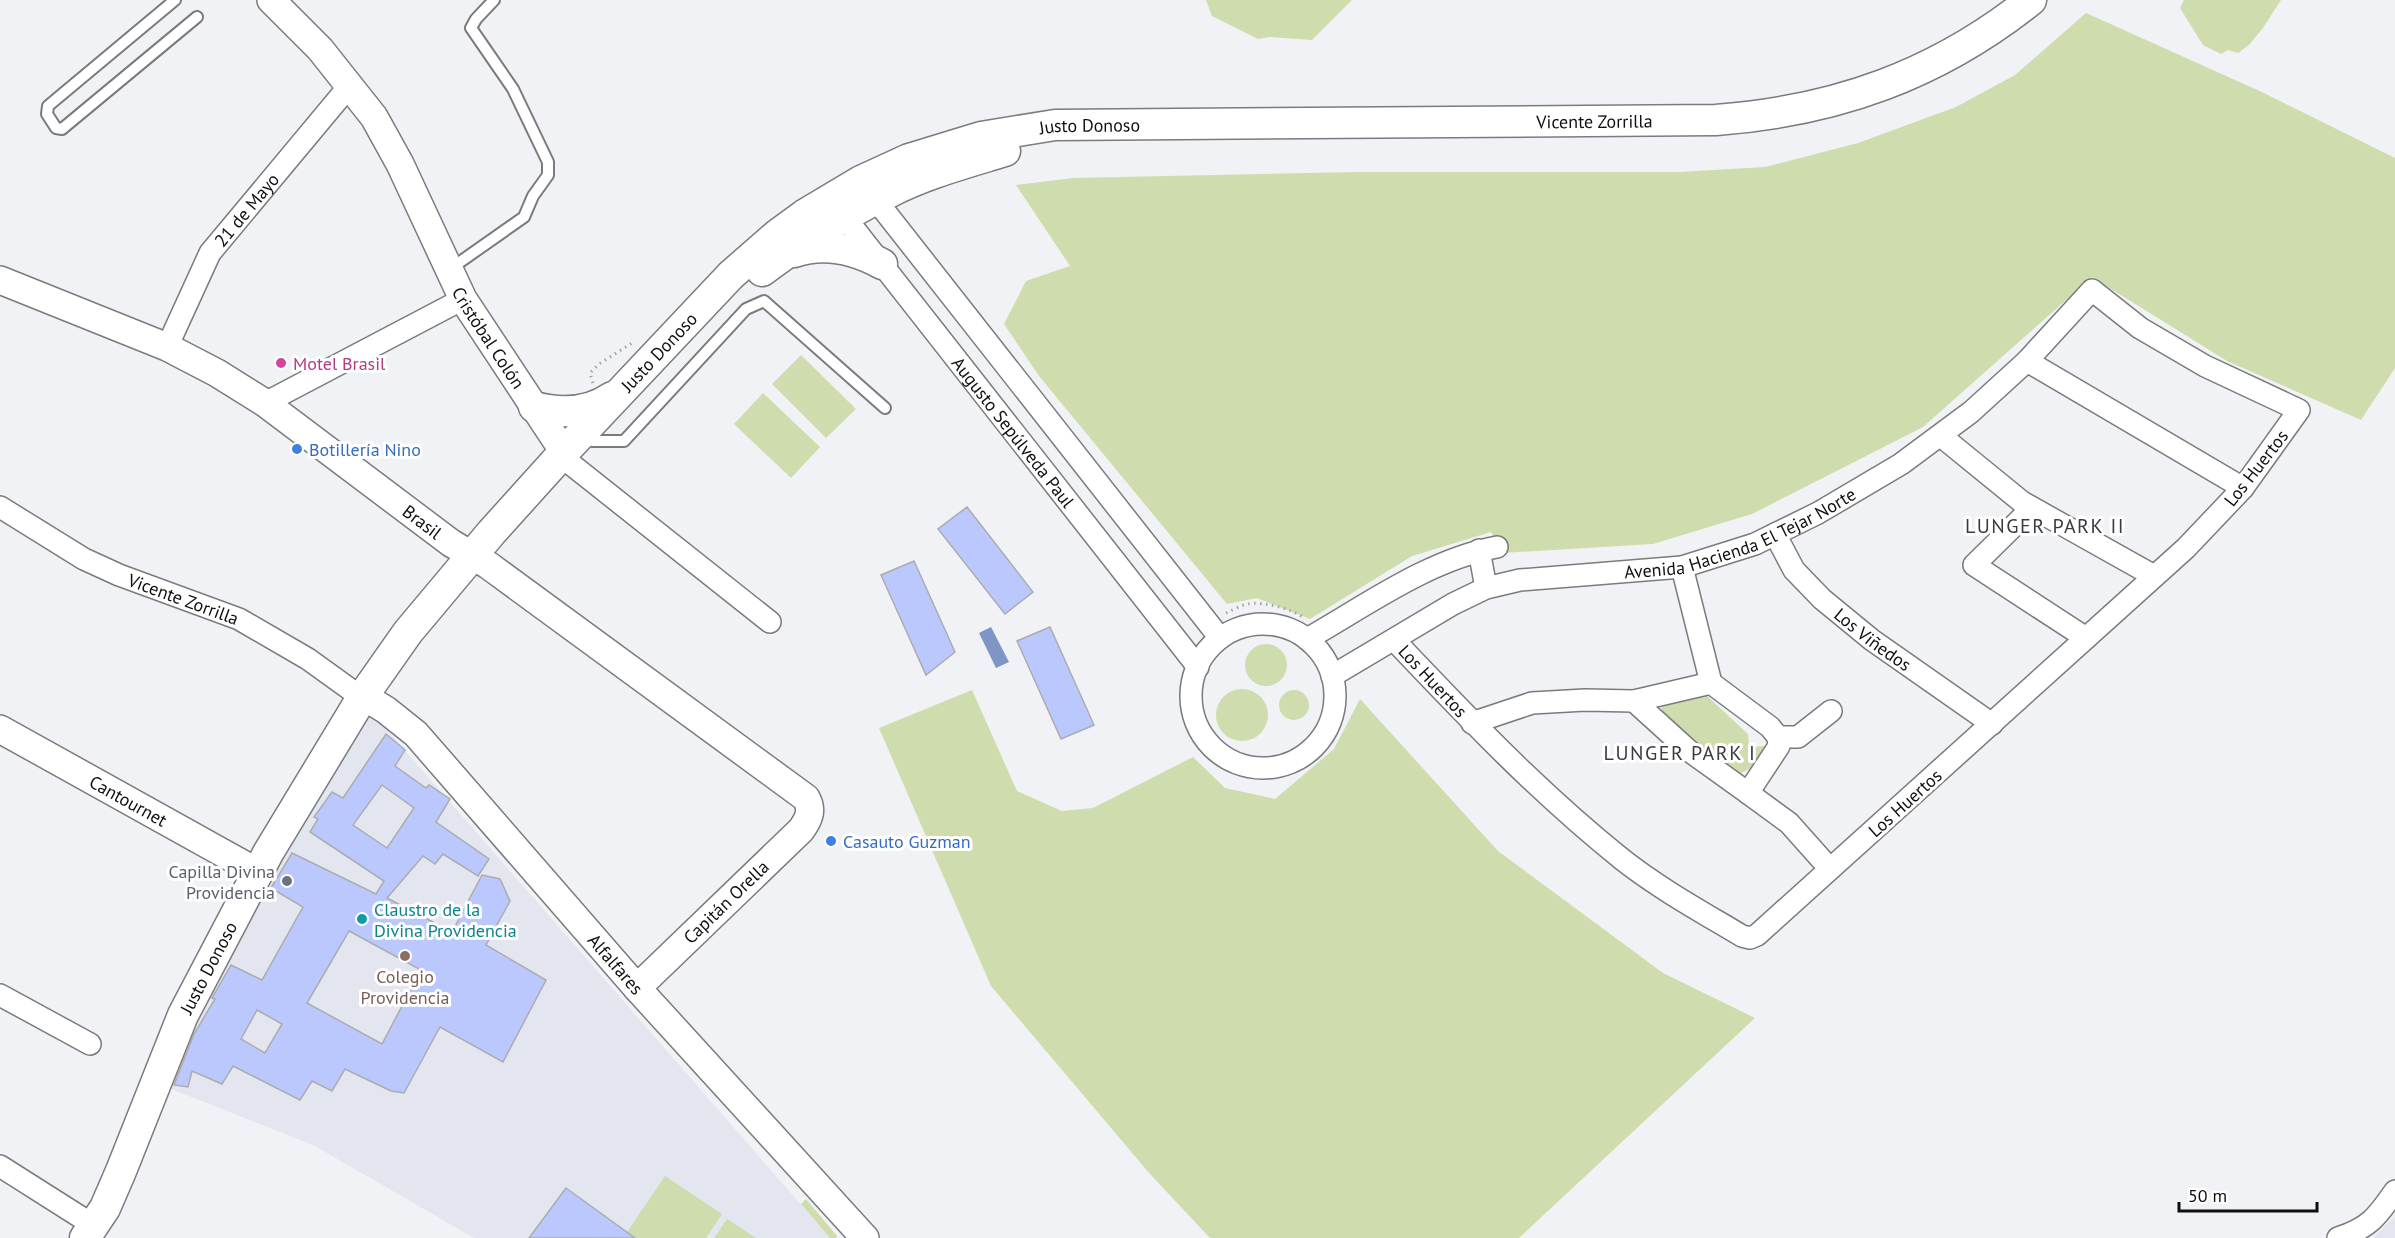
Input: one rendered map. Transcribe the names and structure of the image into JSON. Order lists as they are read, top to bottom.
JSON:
{
  "streets": {
    "main road": ["Vicente Zorrilla", "Justo Donoso"],
    "street": [
      "21 de Mayo",
      "Cristóbal Colón",
      "Augusto Sepúlveda Paul",
      "Los Huertos",
      "Brasil",
      "Avenida Hacienda El Tejar Norte",
      "Los Viñedos",
      "Cantournet",
      "Capitán Orella",
      "Alfalfares"
    ]
  },
  "crossings": [
    ["Vicente Zorrilla", "Justo Donoso"],
    ["Vicente Zorrilla", "Alfalfares"],
    ["Justo Donoso", "Cristóbal Colón"],
    ["Justo Donoso", "Augusto Sepúlveda Paul"],
    ["Justo Donoso", "Brasil"],
    ["Justo Donoso", "Cantournet"],
    ["Justo Donoso", "Alfalfares"],
    ["21 de Mayo", "Cristóbal Colón"],
    ["21 de Mayo", "Brasil"],
    ["Augusto Sepúlveda Paul", "Avenida Hacienda El Tejar Norte"],
    ["Los Huertos", "Avenida Hacienda El Tejar Norte"],
    ["Los Huertos", "Los Viñedos"],
    ["Brasil", "Capitán Orella"],
    ["Avenida Hacienda El Tejar Norte", "Los Viñedos"],
    ["Capitán Orella", "Alfalfares"]
  ],
  "districts": ["LUNGER PARK II", "LUNGER PARK I"],
  "places": [
    "Motel Brasil",
    "Botillería Nino",
    "Casauto Guzman",
    "Capilla Divina Providencia",
    "Claustro de la Divina Providencia",
    "Colegio Providencia"
  ],
  "scale_bar": "50 m"
}
